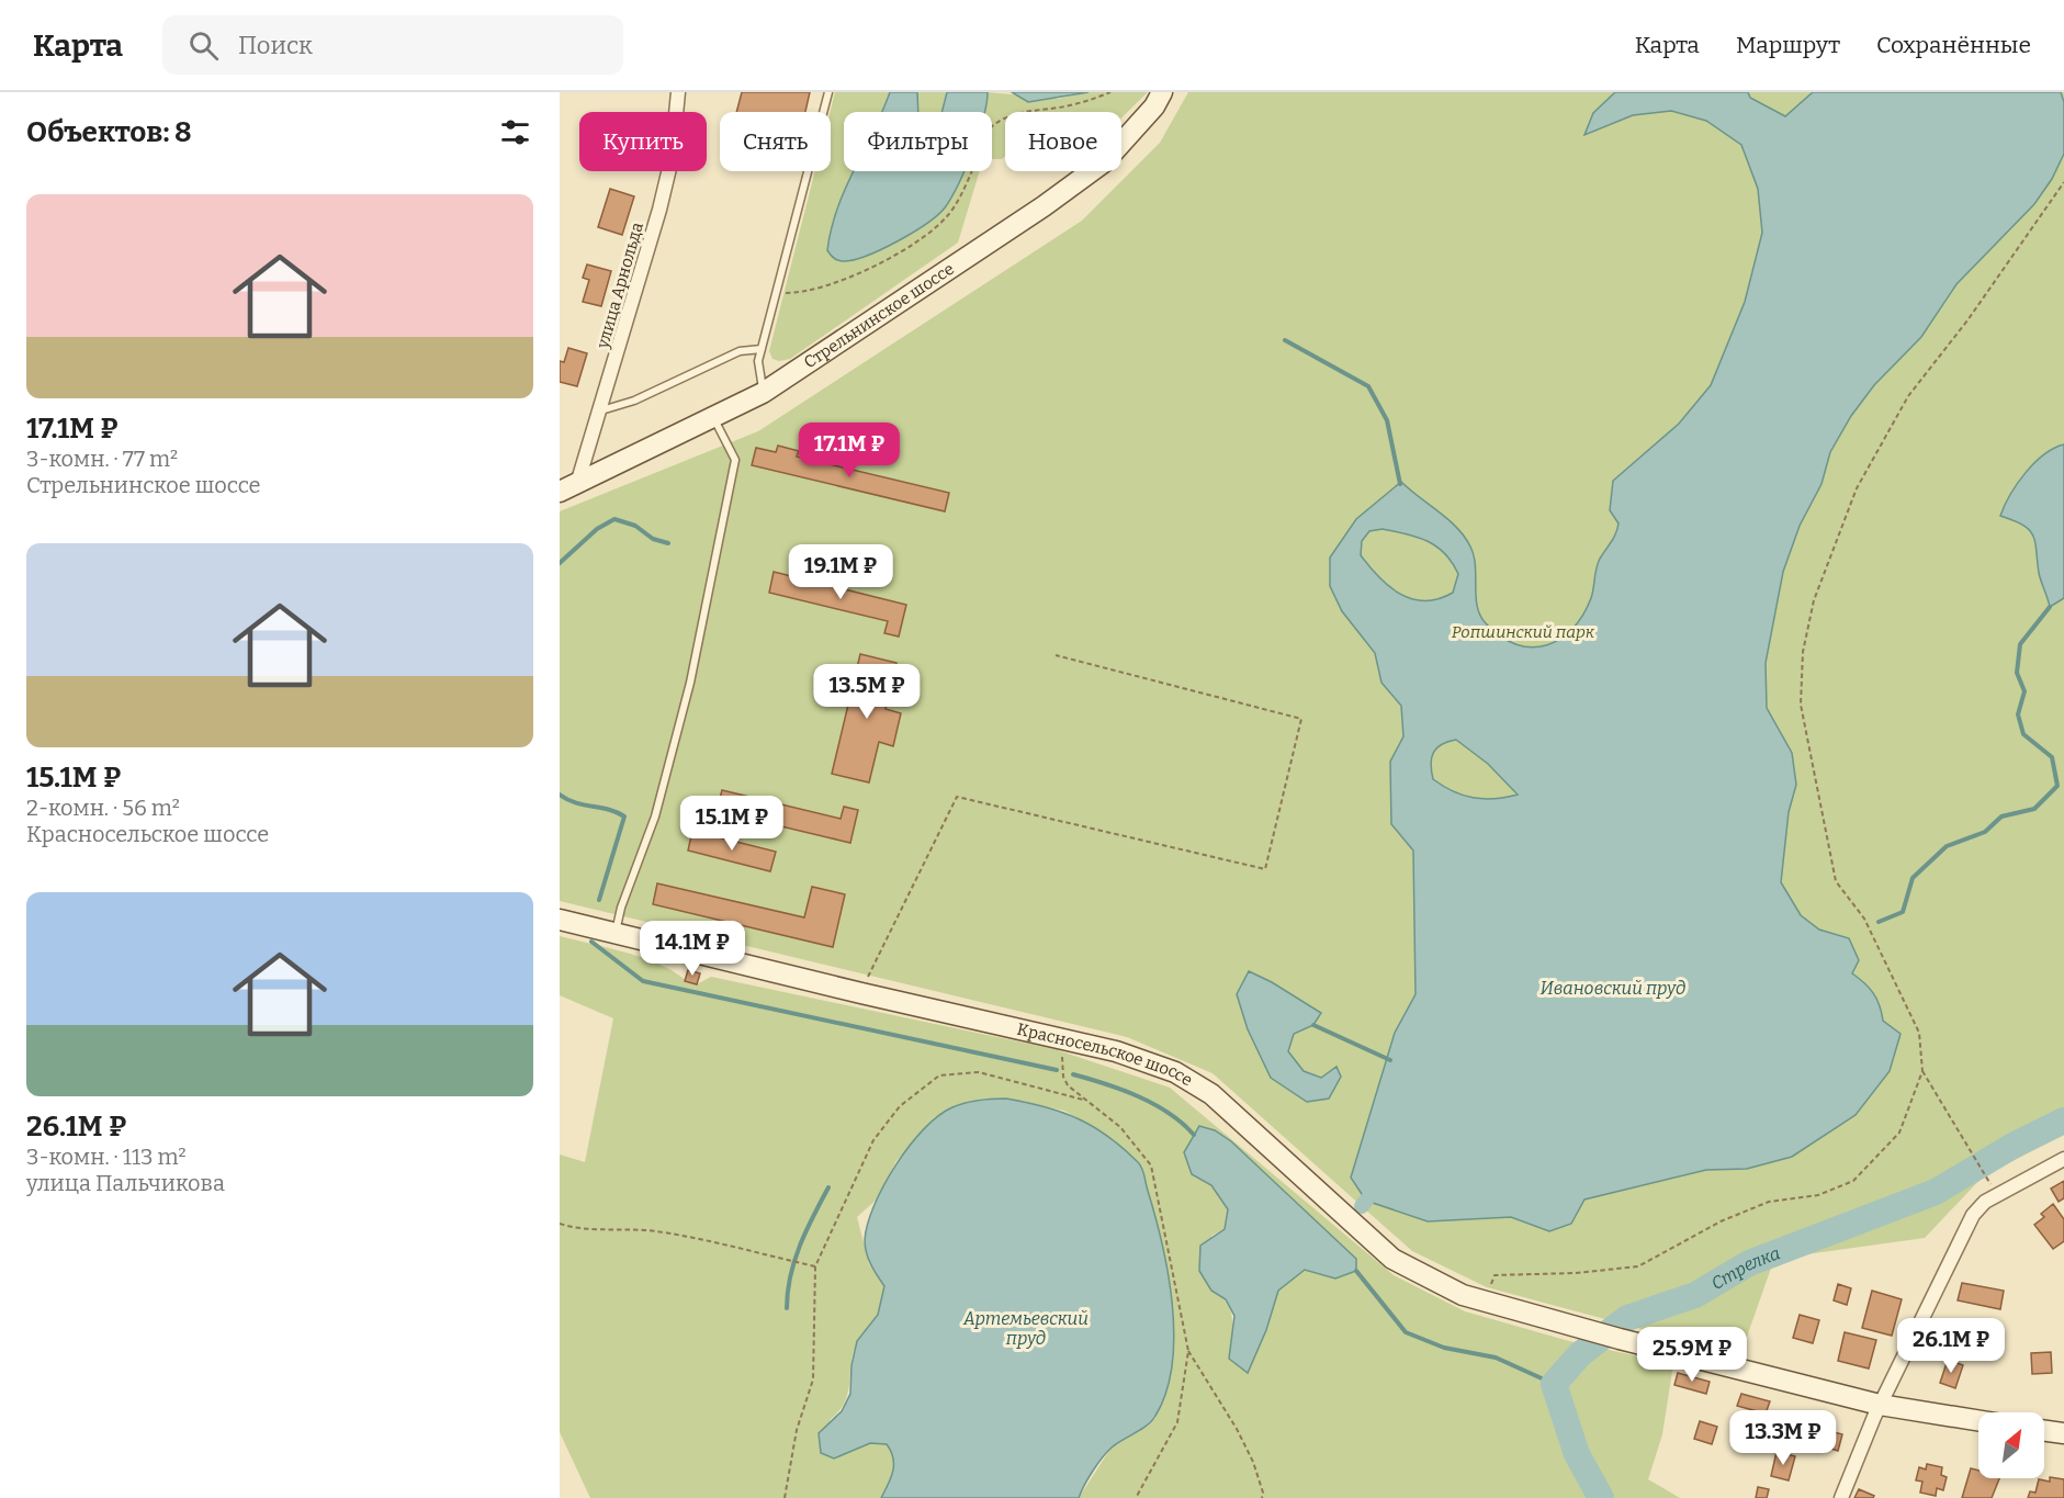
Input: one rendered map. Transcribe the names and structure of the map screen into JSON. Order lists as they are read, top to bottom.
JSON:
{
  "streets": {
    "main road": ["Стрельнинское шоссе", "Красносельское шоссе"],
    "street": ["улица Арнольда"]
  },
  "crossings": [
    ["улица Арнольда", "Стрельнинское шоссе"]
  ],
  "water": ["Ивановский пруд", "Стрелка", "Артемьевский пруд"],
  "parks": ["Ропшинский парк"],
  "north": "top right",
  "page": {
    "header": "Карта",
    "search": "Поиск",
    "nav": ["Карта", "Маршрут", "Сохранённые"],
    "heading": "Объектов: 8",
    "chip": [
      "Купить",
      "Снять",
      "Фильтры",
      "Новое"
    ],
    "list": [
      {
        "name": "17.1M ₽",
        "note": "3-комн. · 77 m² · Стрельнинское шоссе"
      },
      {
        "name": "15.1M ₽",
        "note": "2-комн. · 56 m² · Красносельское шоссе"
      },
      {
        "name": "26.1M ₽",
        "note": "3-комн. · 113 m² · улица Пальчикова"
      }
    ],
    "price": [
      "17.1M ₽",
      "19.1M ₽",
      "13.5M ₽",
      "15.1M ₽",
      "14.1M ₽",
      "26.1M ₽",
      "25.9M ₽",
      "13.3M ₽"
    ]
  }
}
